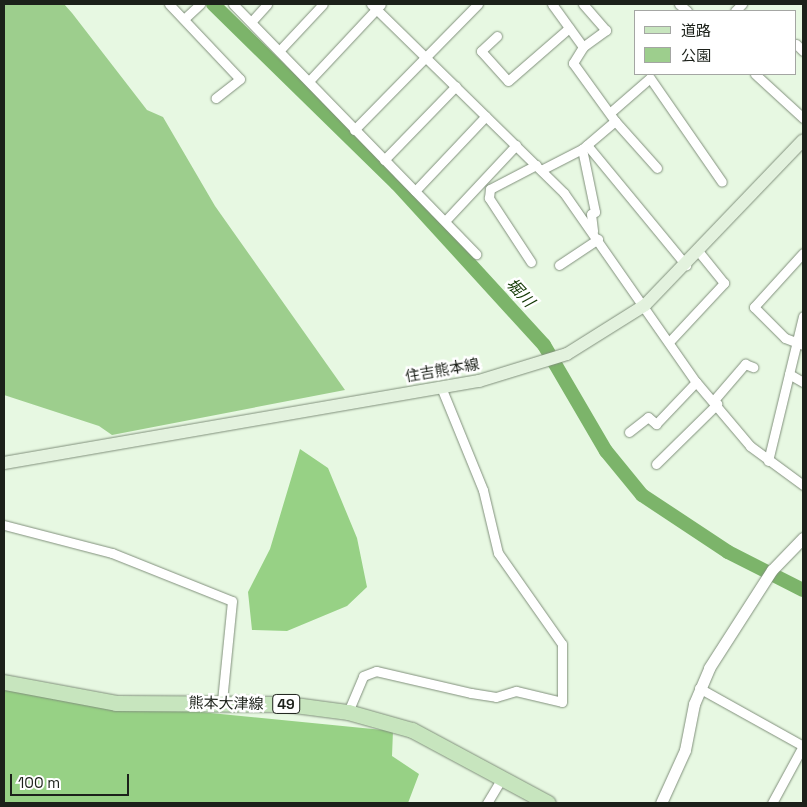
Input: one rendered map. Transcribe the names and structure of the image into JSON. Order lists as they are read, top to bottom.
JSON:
{
  "streets": {
    "main road": ["住吉熊本線", "熊本大津線", "49"]
  },
  "water": ["堀川"],
  "legend": ["道路", "公園"],
  "scale_bar": "100 m"
}
